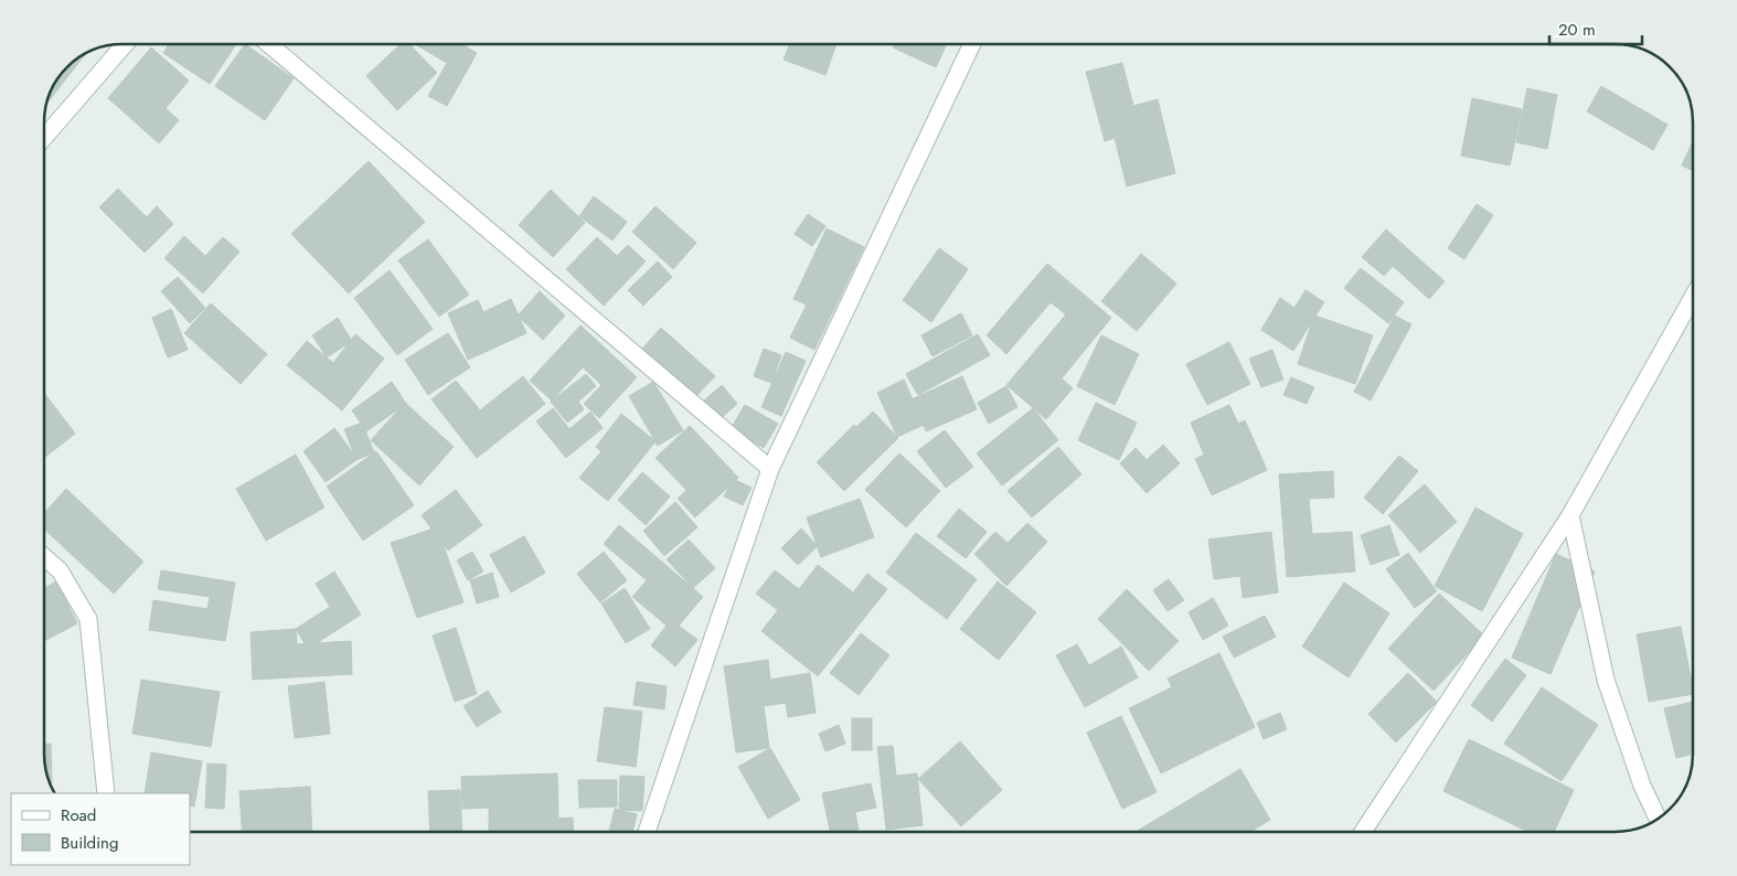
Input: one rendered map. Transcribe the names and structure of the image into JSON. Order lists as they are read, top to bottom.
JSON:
{
  "legend": ["Road", "Building"],
  "scale_bar": "20 m"
}
